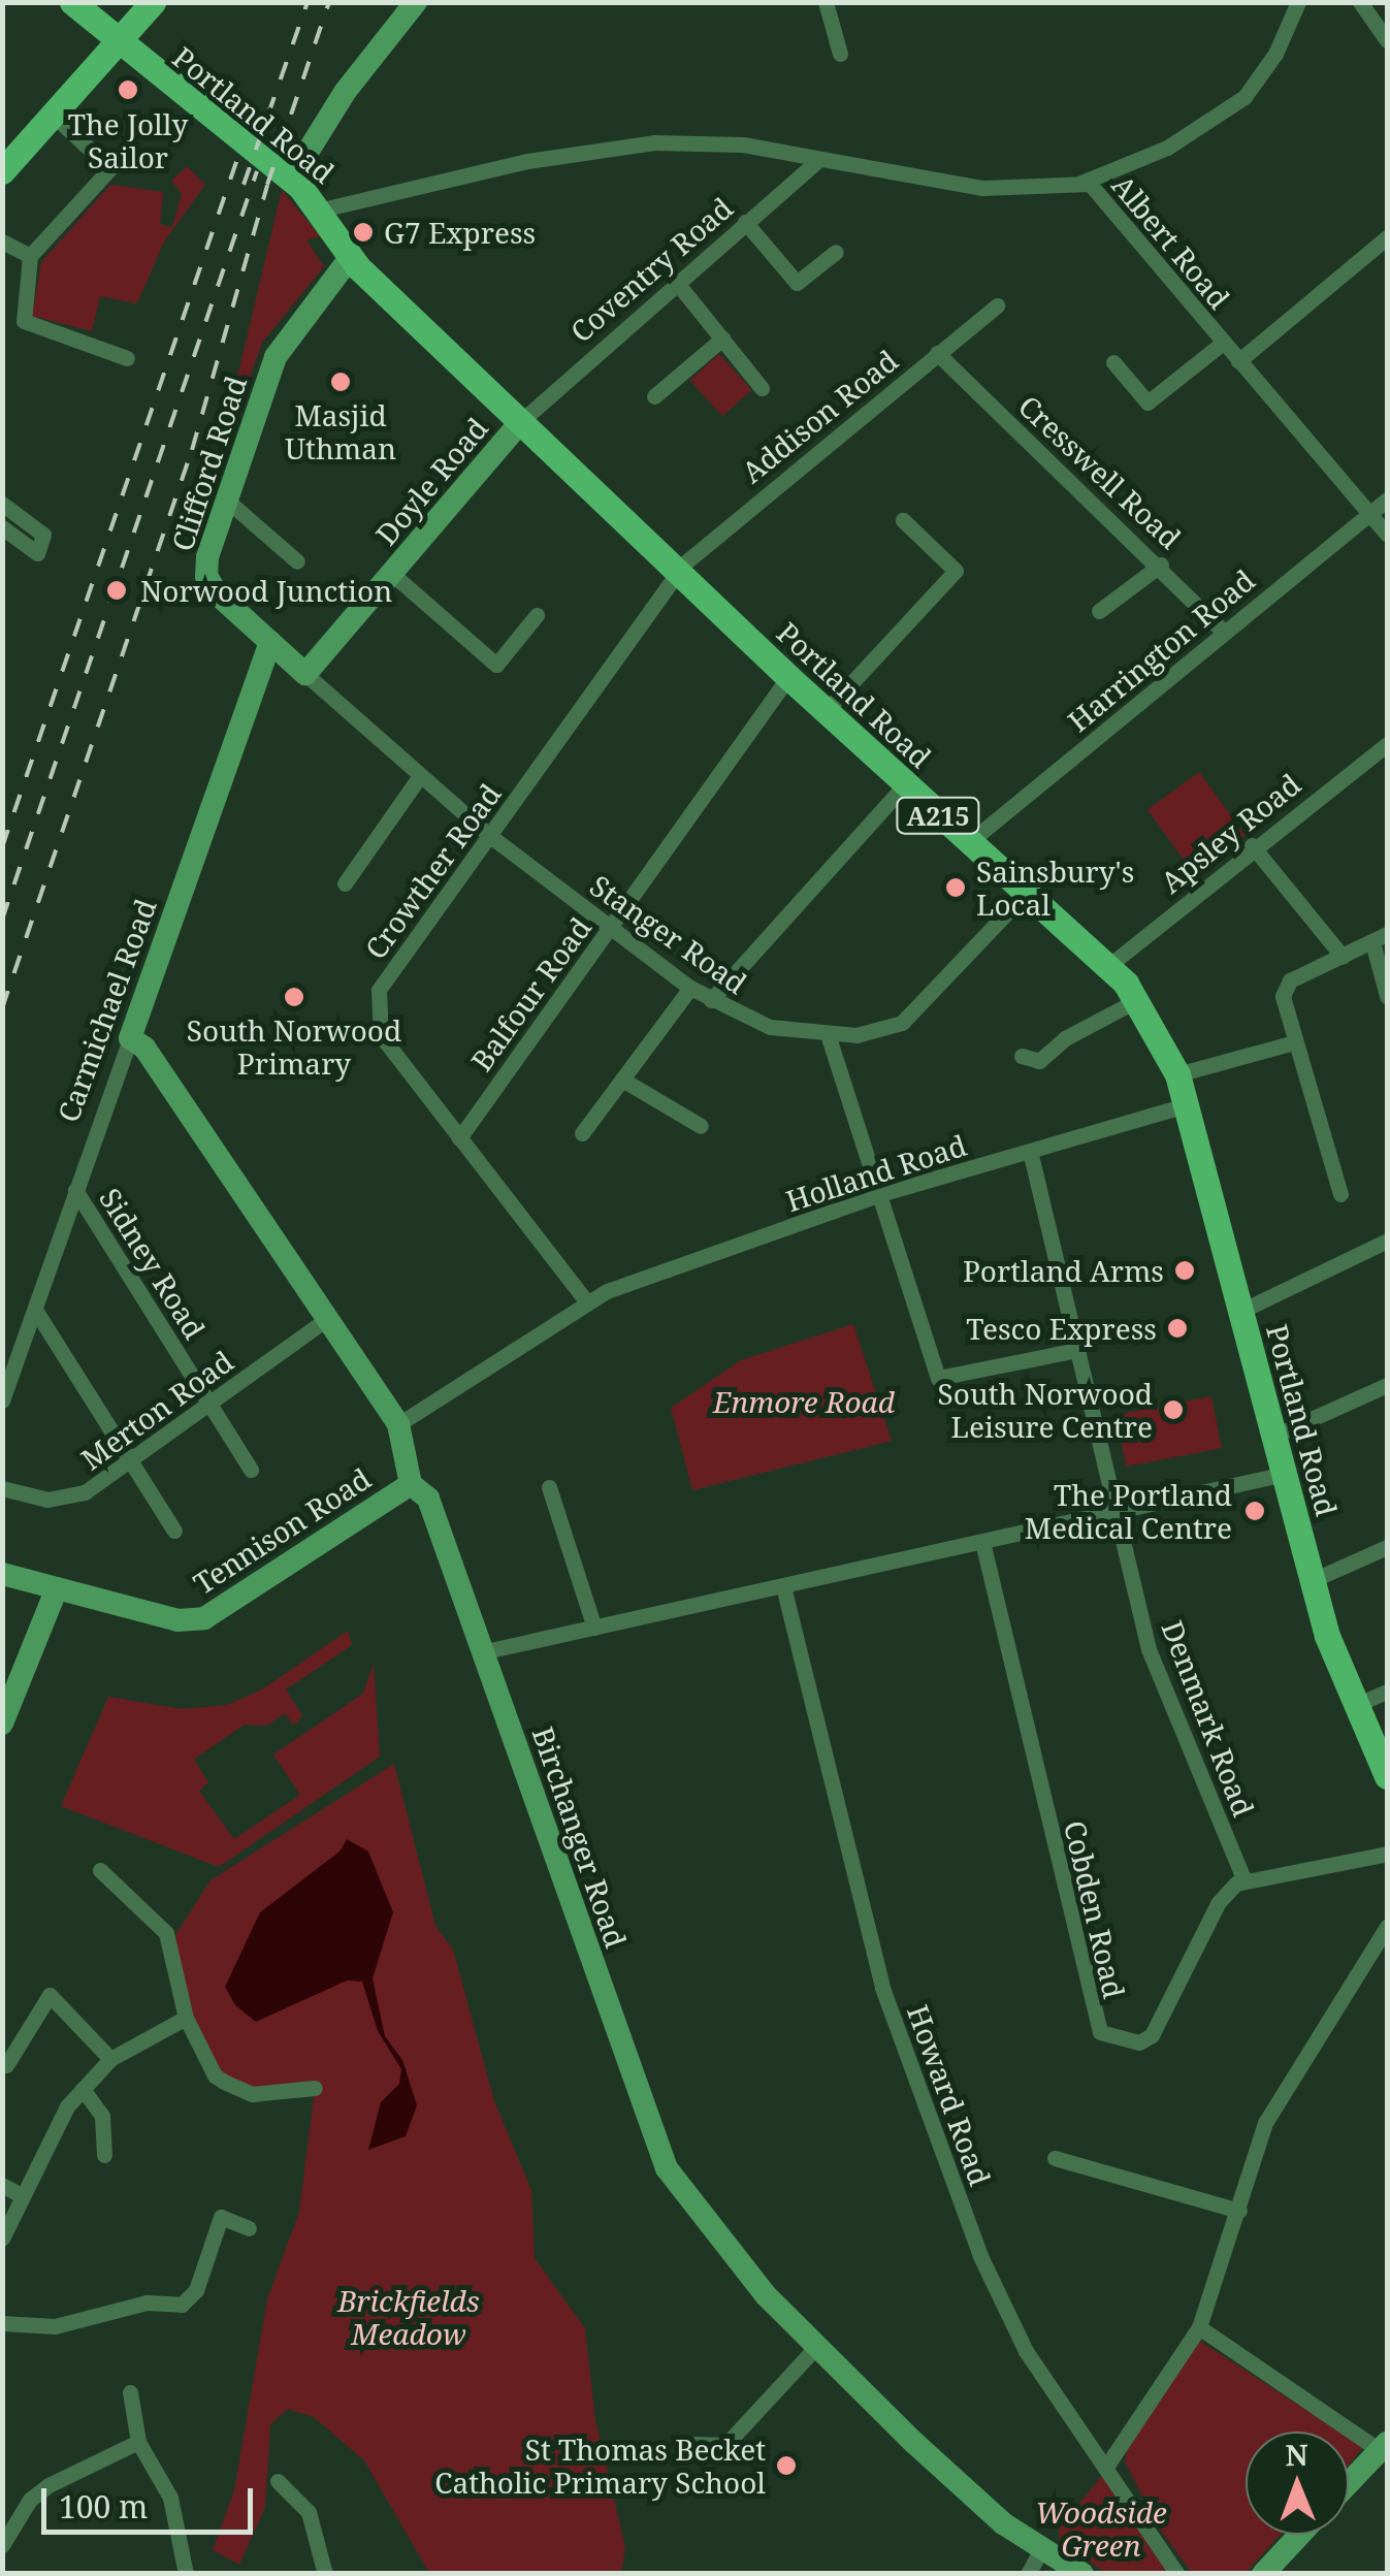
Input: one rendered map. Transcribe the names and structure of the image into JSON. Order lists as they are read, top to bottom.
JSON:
{
  "streets": {
    "main road": ["Portland Road", "A215"],
    "street": [
      "Albert Road",
      "Coventry Road",
      "Addison Road",
      "Clifford Road",
      "Cresswell Road",
      "Doyle Road",
      "Harrington Road",
      "Apsley Road",
      "Crowther Road",
      "Stanger Road",
      "Balfour Road",
      "Carmichael Road",
      "Holland Road",
      "Sidney Road",
      "Merton Road",
      "Tennison Road",
      "Denmark Road",
      "Birchanger Road",
      "Cobden Road",
      "Howard Road"
    ]
  },
  "crossings": [
    ["Portland Road", "Albert Road"],
    ["Portland Road", "Coventry Road"],
    ["Portland Road", "Addison Road"],
    ["Portland Road", "Clifford Road"],
    ["Portland Road", "Doyle Road"],
    ["Portland Road", "Harrington Road"],
    ["Portland Road", "A215"],
    ["Portland Road", "Apsley Road"],
    ["Portland Road", "Crowther Road"],
    ["Portland Road", "Stanger Road"],
    ["Portland Road", "Balfour Road"],
    ["Portland Road", "Holland Road"],
    ["Albert Road", "Coventry Road"],
    ["Albert Road", "Harrington Road"],
    ["Coventry Road", "Doyle Road"],
    ["Addison Road", "Cresswell Road"],
    ["Addison Road", "Crowther Road"],
    ["Clifford Road", "Doyle Road"],
    ["Clifford Road", "Crowther Road"],
    ["Clifford Road", "Stanger Road"],
    ["Clifford Road", "Carmichael Road"],
    ["Cresswell Road", "Harrington Road"],
    ["Crowther Road", "Stanger Road"],
    ["Crowther Road", "Balfour Road"],
    ["Crowther Road", "Holland Road"],
    ["Stanger Road", "Balfour Road"],
    ["Carmichael Road", "Sidney Road"],
    ["Carmichael Road", "Birchanger Road"],
    ["Holland Road", "Denmark Road"],
    ["Holland Road", "Birchanger Road"],
    ["Sidney Road", "Merton Road"],
    ["Merton Road", "Birchanger Road"],
    ["Tennison Road", "Birchanger Road"],
    ["Denmark Road", "Cobden Road"]
  ],
  "parks": ["Enmore Road", "Brickfields Meadow", "Woodside Green"],
  "places": [
    "The Jolly Sailor",
    "G7 Express",
    "Masjid Uthman",
    "Norwood Junction",
    "Sainsbury's Local",
    "South Norwood Primary",
    "Portland Arms",
    "Tesco Express",
    "South Norwood Leisure Centre",
    "The Portland Medical Centre",
    "St Thomas Becket Catholic Primary School"
  ],
  "scale_bar": "100 m",
  "north": "top"
}
